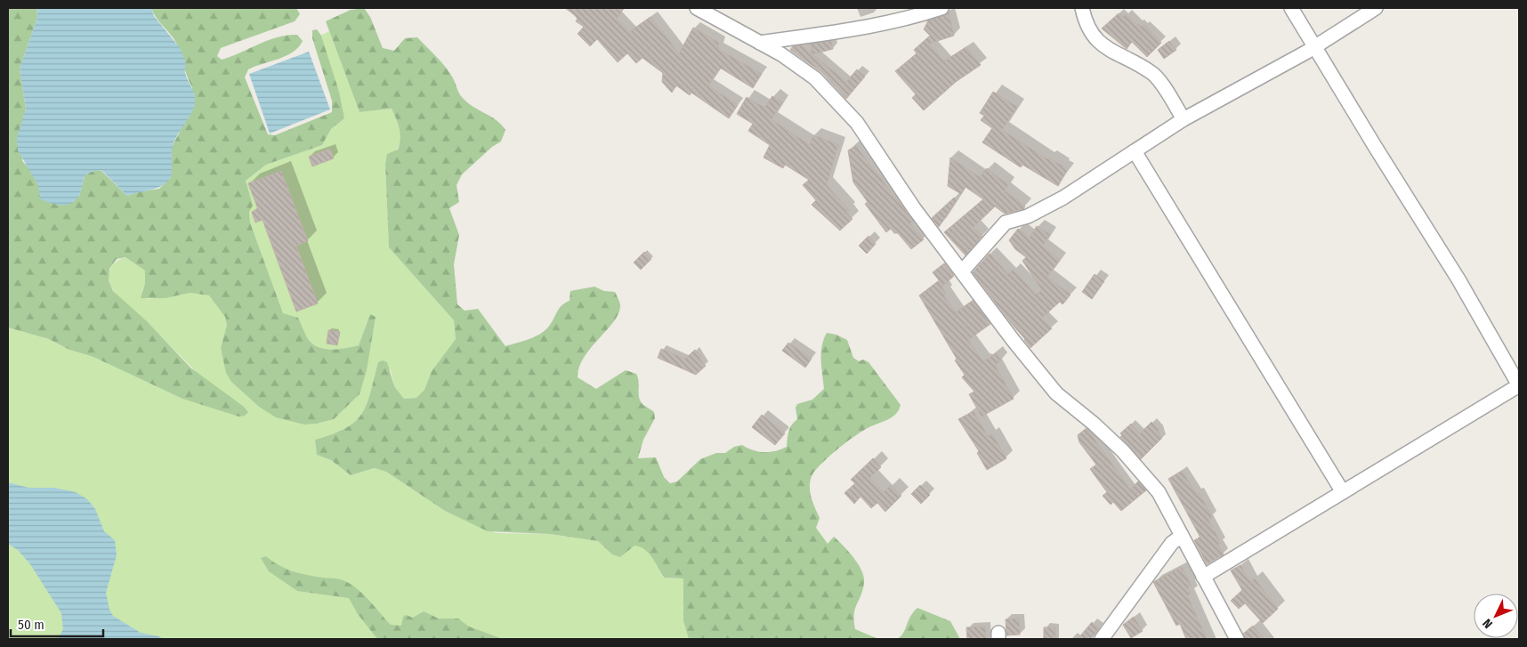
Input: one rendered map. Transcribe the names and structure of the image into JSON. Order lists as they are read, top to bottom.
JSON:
{
  "scale_bar": "50 m",
  "north": "bottom left"
}
